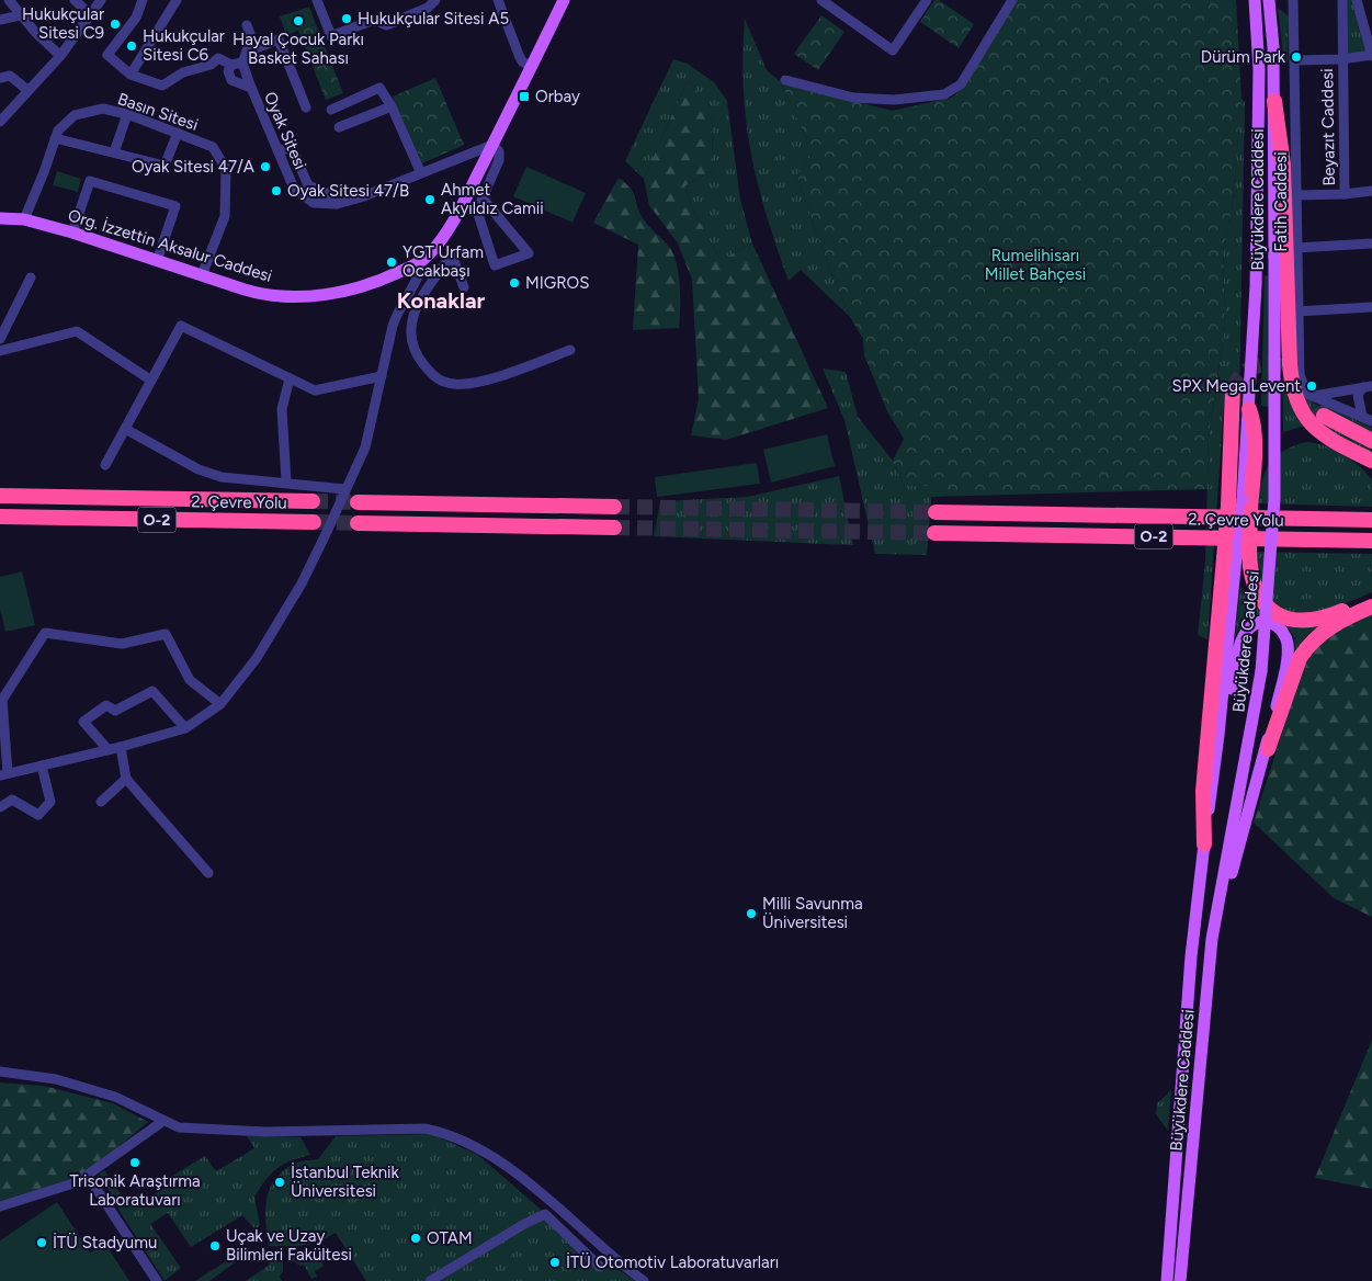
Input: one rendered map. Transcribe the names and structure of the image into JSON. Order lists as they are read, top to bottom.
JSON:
{
  "streets": {
    "highway": ["2. Çevre Yolu", "O-2"],
    "main road": ["Büyükdere Caddesi", "Org. İzzettin Aksalur Caddesi"],
    "street": [
      "Basın Sitesi",
      "Beyazıt Caddesi",
      "Oyak Sitesi",
      "Fatih Caddesi"
    ]
  },
  "crossings": [
    ["Basın Sitesi", "Org. İzzettin Aksalur Caddesi"],
    ["Oyak Sitesi", "Org. İzzettin Aksalur Caddesi"]
  ],
  "districts": ["Konaklar"],
  "parks": ["Rumelihisarı Millet Bahçesi"],
  "places": {
    "other": [
      "Hukukçular Sitesi A5",
      "Hayal Çocuk Parkı Basket Sahası",
      "Hukukçular Sitesi C9",
      "Hukukçular Sitesi C6",
      "Dürüm Park",
      "Oyak Sitesi 47/A",
      "Oyak Sitesi 47/B",
      "Ahmet Akyıldız Camii",
      "YGT Urfam Ocakbaşı",
      "MIGROS",
      "SPX Mega Levent",
      "Milli Savunma Üniversitesi",
      "Trisonik Araştırma Laboratuvarı",
      "İstanbul Teknik Üniversitesi",
      "OTAM",
      "İTÜ Stadyumu",
      "Uçak ve Uzay Bilimleri Fakültesi",
      "İTÜ Otomotiv Laboratuvarları"
    ],
    "transit": ["Orbay"]
  }
}
